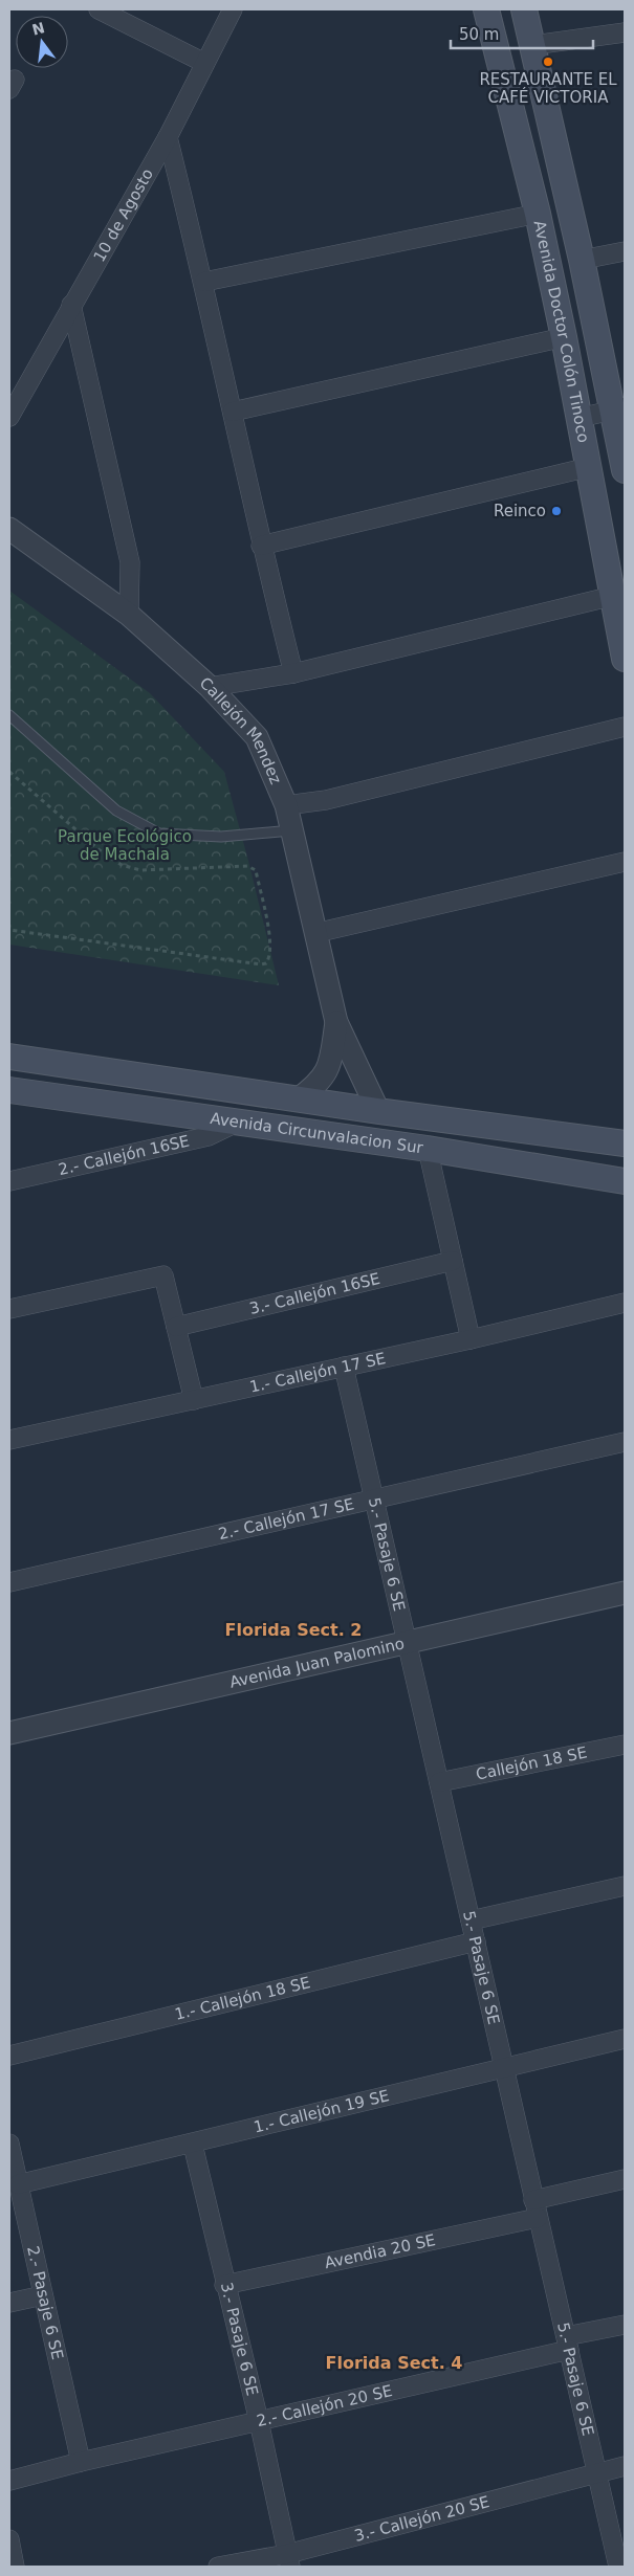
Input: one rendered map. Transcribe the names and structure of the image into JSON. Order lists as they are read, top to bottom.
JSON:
{
  "streets": {
    "main road": ["Avenida Doctor Colón Tinoco", "Avenida Circunvalacion Sur"],
    "street": [
      "10 de Agosto",
      "Callejón Mendez",
      "2.- Callejón 16SE",
      "3.- Callejón 16SE",
      "1.- Callejón 17 SE",
      "2.- Callejón 17 SE",
      "5.- Pasaje 6 SE",
      "Avenida Juan Palomino",
      "Callejón 18 SE",
      "1.- Callejón 18 SE",
      "1.- Callejón 19 SE",
      "Avendia 20 SE",
      "2.- Pasaje 6 SE",
      "3.- Pasaje 6 SE",
      "2.- Callejón 20 SE",
      "3.- Callejón 20 SE"
    ]
  },
  "crossings": [
    ["Callejón Mendez", "Avenida Circunvalacion Sur"],
    ["Avenida Circunvalacion Sur", "2.- Callejón 16SE"],
    ["1.- Callejón 17 SE", "5.- Pasaje 6 SE"],
    ["2.- Callejón 17 SE", "5.- Pasaje 6 SE"],
    ["5.- Pasaje 6 SE", "Avenida Juan Palomino"],
    ["5.- Pasaje 6 SE", "Callejón 18 SE"],
    ["5.- Pasaje 6 SE", "1.- Callejón 18 SE"],
    ["5.- Pasaje 6 SE", "1.- Callejón 19 SE"],
    ["5.- Pasaje 6 SE", "Avendia 20 SE"],
    ["5.- Pasaje 6 SE", "2.- Callejón 20 SE"],
    ["5.- Pasaje 6 SE", "3.- Callejón 20 SE"],
    ["1.- Callejón 19 SE", "2.- Pasaje 6 SE"],
    ["1.- Callejón 19 SE", "3.- Pasaje 6 SE"],
    ["Avendia 20 SE", "3.- Pasaje 6 SE"],
    ["2.- Pasaje 6 SE", "2.- Callejón 20 SE"],
    ["3.- Pasaje 6 SE", "2.- Callejón 20 SE"],
    ["3.- Pasaje 6 SE", "3.- Callejón 20 SE"]
  ],
  "districts": ["Florida Sect. 2", "Florida Sect. 4"],
  "parks": ["Parque Ecológico de Machala"],
  "places": ["RESTAURANTE EL CAFÉ VICTORIA", "Reinco"],
  "scale_bar": "50 m",
  "north": "top"
}
